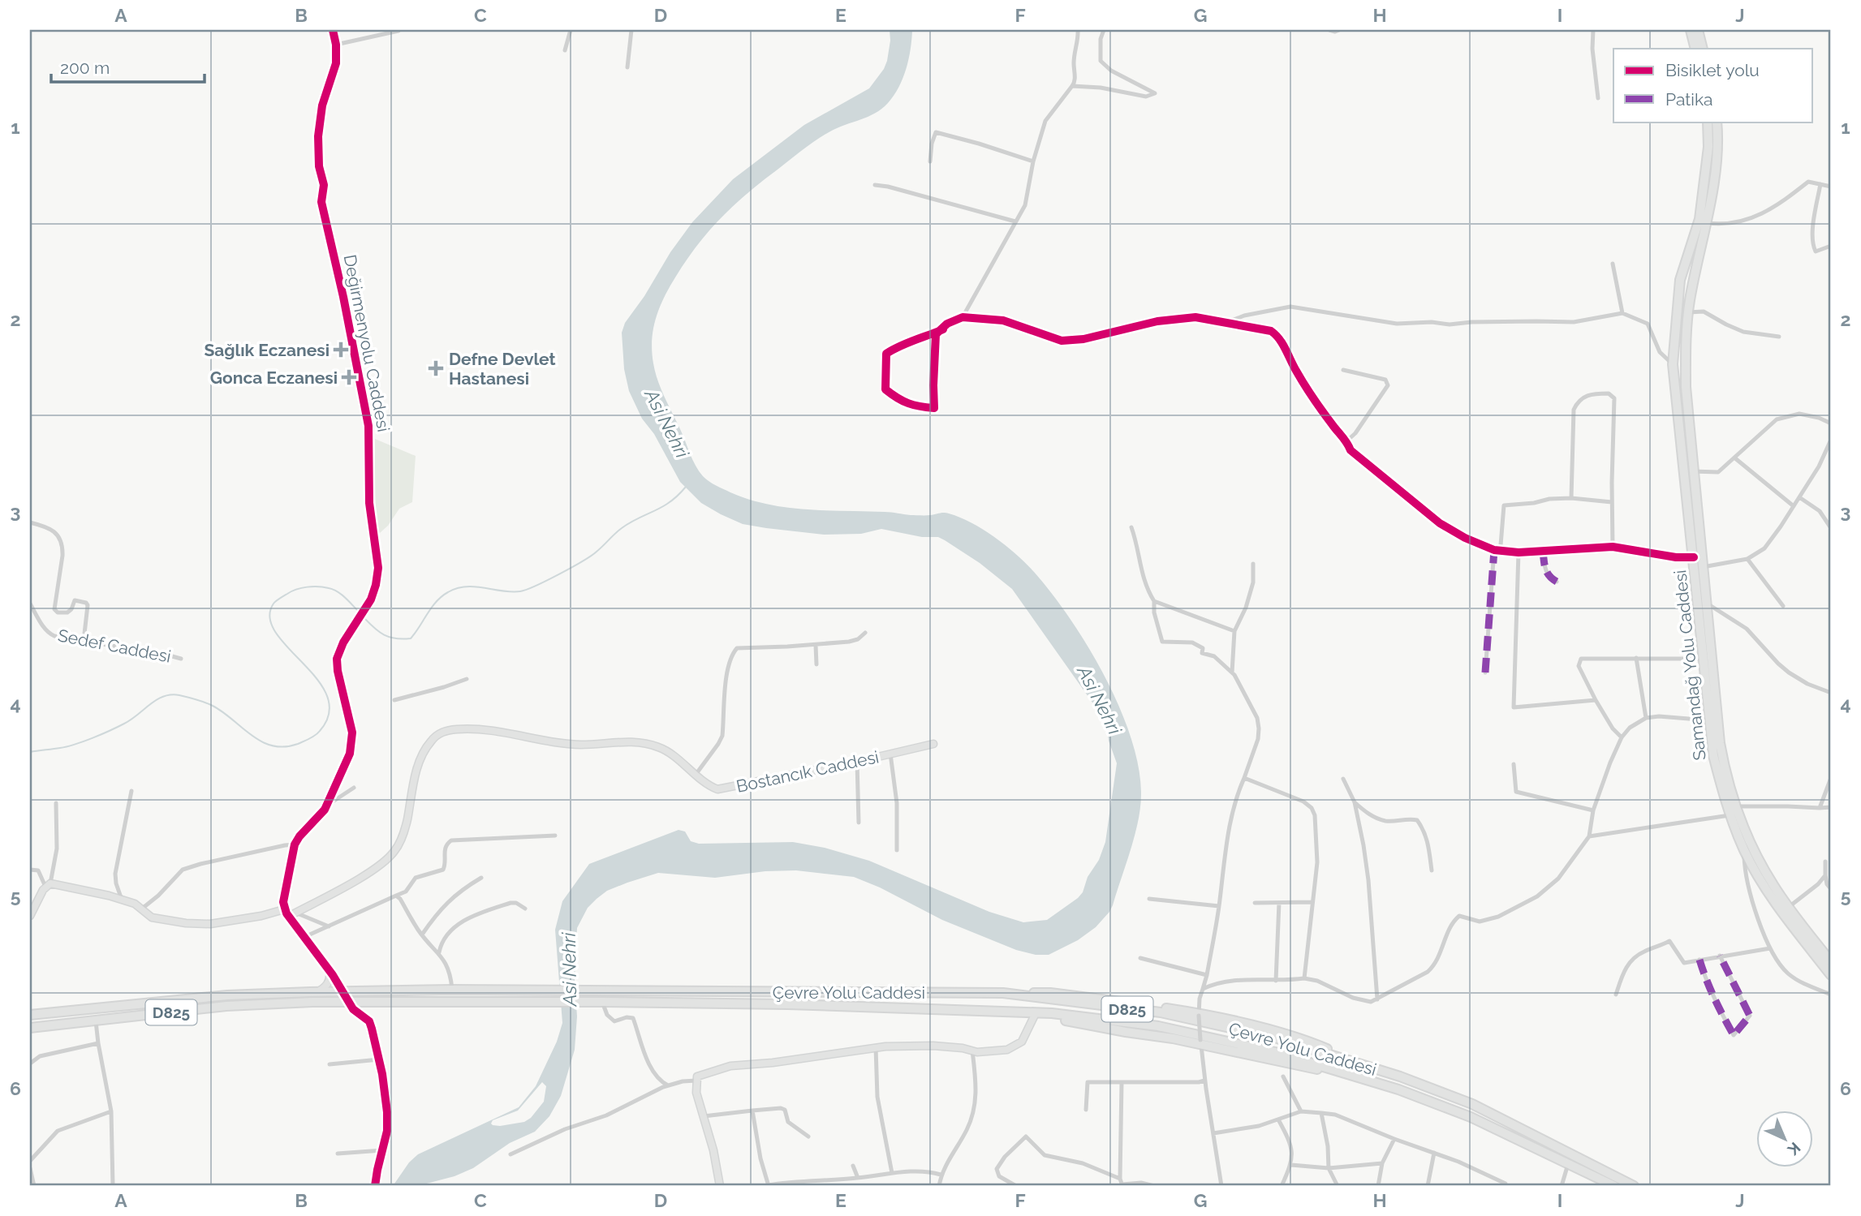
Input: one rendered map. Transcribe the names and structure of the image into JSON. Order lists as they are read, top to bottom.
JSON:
{
  "streets": {
    "highway": ["Samandağ Yolu Caddesi", "Çevre Yolu Caddesi", "D825"],
    "street": ["Değirmenyolu Caddesi", "Sedef Caddesi", "Bostancık Caddesi"]
  },
  "water": ["Asi Nehri"],
  "places": {
    "health": ["Sağlık Eczanesi", "Defne Devlet Hastanesi", "Gonca Eczanesi"]
  },
  "legend": ["Bisiklet yolu", "Patika"],
  "scale_bar": "200 m",
  "north": "bottom right",
  "grid": {
    "columns": [
      "A",
      "B",
      "C",
      "D",
      "E",
      "F",
      "G",
      "H",
      "I",
      "J"
    ],
    "rows": [
      "1",
      "2",
      "3",
      "4",
      "5",
      "6"
    ]
  }
}
